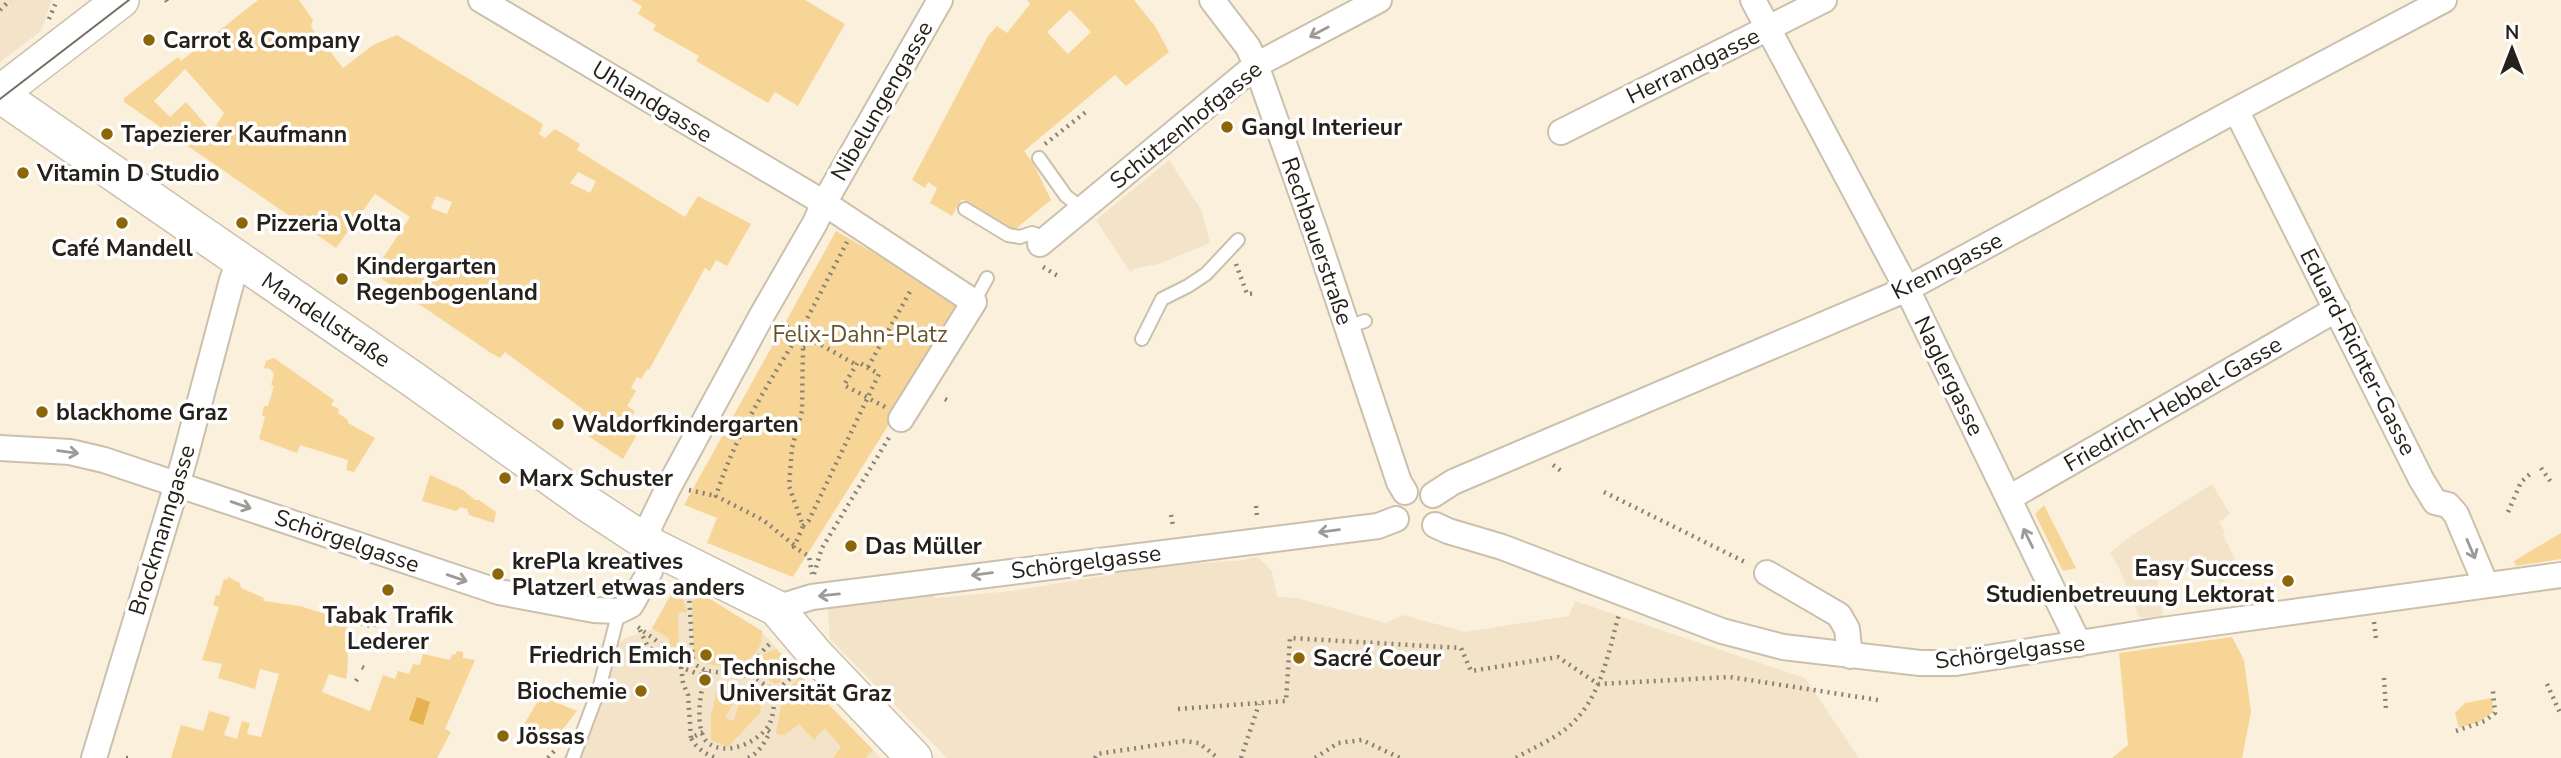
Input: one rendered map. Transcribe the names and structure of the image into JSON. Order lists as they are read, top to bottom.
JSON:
{
  "streets": {
    "main road": ["Mandellstraße"],
    "street": [
      "Herrandgasse",
      "Nibelungengasse",
      "Uhlandgasse",
      "Schützenhofgasse",
      "Rechbauerstraße",
      "Krenngasse",
      "Eduard-Richter-Gasse",
      "Naglergasse",
      "Friedrich-Hebbel-Gasse",
      "Brockmanngasse",
      "Schörgelgasse"
    ]
  },
  "crossings": [
    ["Herrandgasse", "Naglergasse"],
    ["Nibelungengasse", "Uhlandgasse"],
    ["Schützenhofgasse", "Rechbauerstraße"],
    ["Rechbauerstraße", "Krenngasse"],
    ["Rechbauerstraße", "Schörgelgasse"],
    ["Krenngasse", "Eduard-Richter-Gasse"],
    ["Krenngasse", "Naglergasse"],
    ["Krenngasse", "Schörgelgasse"],
    ["Mandellstraße", "Brockmanngasse"],
    ["Mandellstraße", "Schörgelgasse"],
    ["Eduard-Richter-Gasse", "Friedrich-Hebbel-Gasse"],
    ["Eduard-Richter-Gasse", "Schörgelgasse"],
    ["Naglergasse", "Friedrich-Hebbel-Gasse"],
    ["Naglergasse", "Schörgelgasse"],
    ["Brockmanngasse", "Schörgelgasse"]
  ],
  "one_way": ["Eduard-Richter-Gasse"],
  "parks": ["Felix-Dahn-Platz"],
  "places": [
    "Carrot & Company",
    "Gangl Interieur",
    "Tapezierer Kaufmann",
    "Vitamin D Studio",
    "Café Mandell",
    "Pizzeria Volta",
    "Kindergarten Regenbogenland",
    "blackhome Graz",
    "Waldorfkindergarten",
    "Marx Schuster",
    "Das Müller",
    "krePla kreatives Platzerl etwas anders",
    "Easy Success Studienbetreuung Lektorat",
    "Tabak Trafik Lederer",
    "Friedrich Emich",
    "Sacré Coeur",
    "Technische Universität Graz",
    "Biochemie",
    "Jössas"
  ],
  "north": "top"
}
